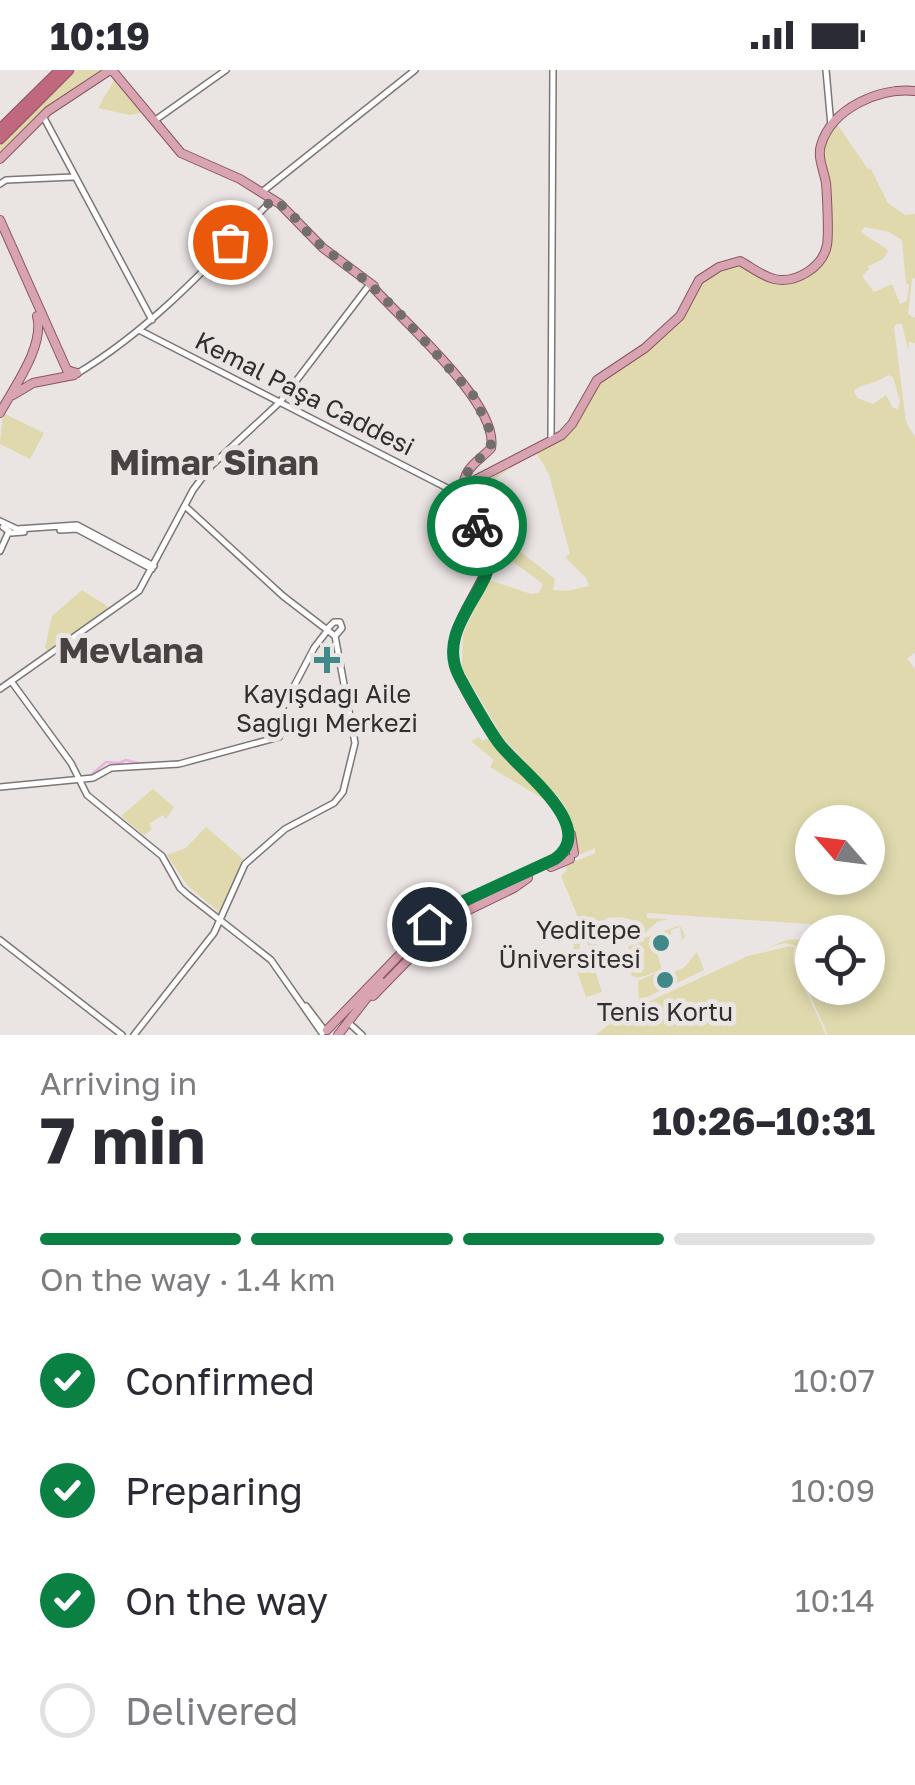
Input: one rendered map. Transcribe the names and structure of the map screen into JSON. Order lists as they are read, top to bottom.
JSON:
{
  "streets": {
    "street": ["Kemal Paşa Caddesi"]
  },
  "districts": ["Mimar Sinan", "Mevlana"],
  "places": {
    "health": ["Kayışdağı Aile Sağlığı Merkezi"],
    "other": ["Yeditepe Üniversitesi", "Tenis Kortu"]
  },
  "north": "top left",
  "page": {
    "status": "10:19",
    "heading": ["7 min", "Arriving in", "10:26–10:31"],
    "bar": "On the way · 1.4 km",
    "list": [
      ["Confirmed", "10:07"],
      ["Preparing", "10:09"],
      ["On the way", "10:14"],
      "Delivered"
    ]
  }
}
